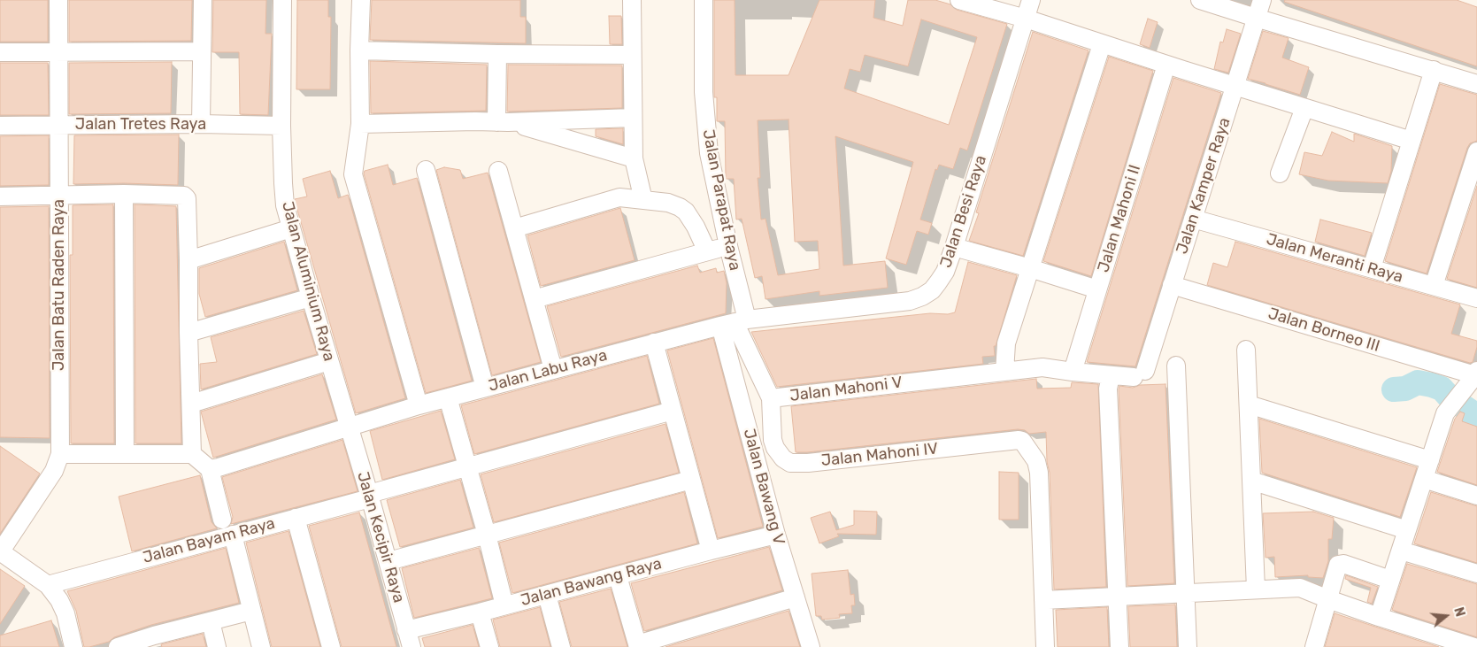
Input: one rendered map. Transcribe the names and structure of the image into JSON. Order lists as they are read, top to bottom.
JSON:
{
  "streets": {
    "street": [
      "Jalan Tretes Raya",
      "Jalan Kamper Raya",
      "Jalan Parapat Raya",
      "Jalan Besi Raya",
      "Jalan Mahoni II",
      "Jalan Meranti Raya",
      "Jalan Aluminium Raya",
      "Jalan Batu Raden Raya",
      "Jalan Borneo III",
      "Jalan Labu Raya",
      "Jalan Mahoni V",
      "Jalan Mahoni IV",
      "Jalan Bawang V",
      "Jalan Kecipir Raya",
      "Jalan Bayam Raya",
      "Jalan Bawang Raya"
    ]
  },
  "crossings": [
    ["Jalan Tretes Raya", "Jalan Aluminium Raya"],
    ["Jalan Tretes Raya", "Jalan Batu Raden Raya"],
    ["Jalan Kamper Raya", "Jalan Meranti Raya"],
    ["Jalan Kamper Raya", "Jalan Borneo III"],
    ["Jalan Kamper Raya", "Jalan Mahoni V"],
    ["Jalan Parapat Raya", "Jalan Besi Raya"],
    ["Jalan Parapat Raya", "Jalan Labu Raya"],
    ["Jalan Parapat Raya", "Jalan Mahoni V"],
    ["Jalan Parapat Raya", "Jalan Bawang V"],
    ["Jalan Besi Raya", "Jalan Labu Raya"],
    ["Jalan Besi Raya", "Jalan Mahoni V"],
    ["Jalan Besi Raya", "Jalan Bawang V"],
    ["Jalan Mahoni II", "Jalan Mahoni V"],
    ["Jalan Aluminium Raya", "Jalan Labu Raya"],
    ["Jalan Aluminium Raya", "Jalan Kecipir Raya"],
    ["Jalan Labu Raya", "Jalan Mahoni V"],
    ["Jalan Labu Raya", "Jalan Bawang V"],
    ["Jalan Labu Raya", "Jalan Kecipir Raya"],
    ["Jalan Mahoni V", "Jalan Mahoni IV"],
    ["Jalan Mahoni V", "Jalan Bawang V"],
    ["Jalan Bawang V", "Jalan Bawang Raya"],
    ["Jalan Kecipir Raya", "Jalan Bayam Raya"],
    ["Jalan Kecipir Raya", "Jalan Bawang Raya"]
  ],
  "north": "right"
}
